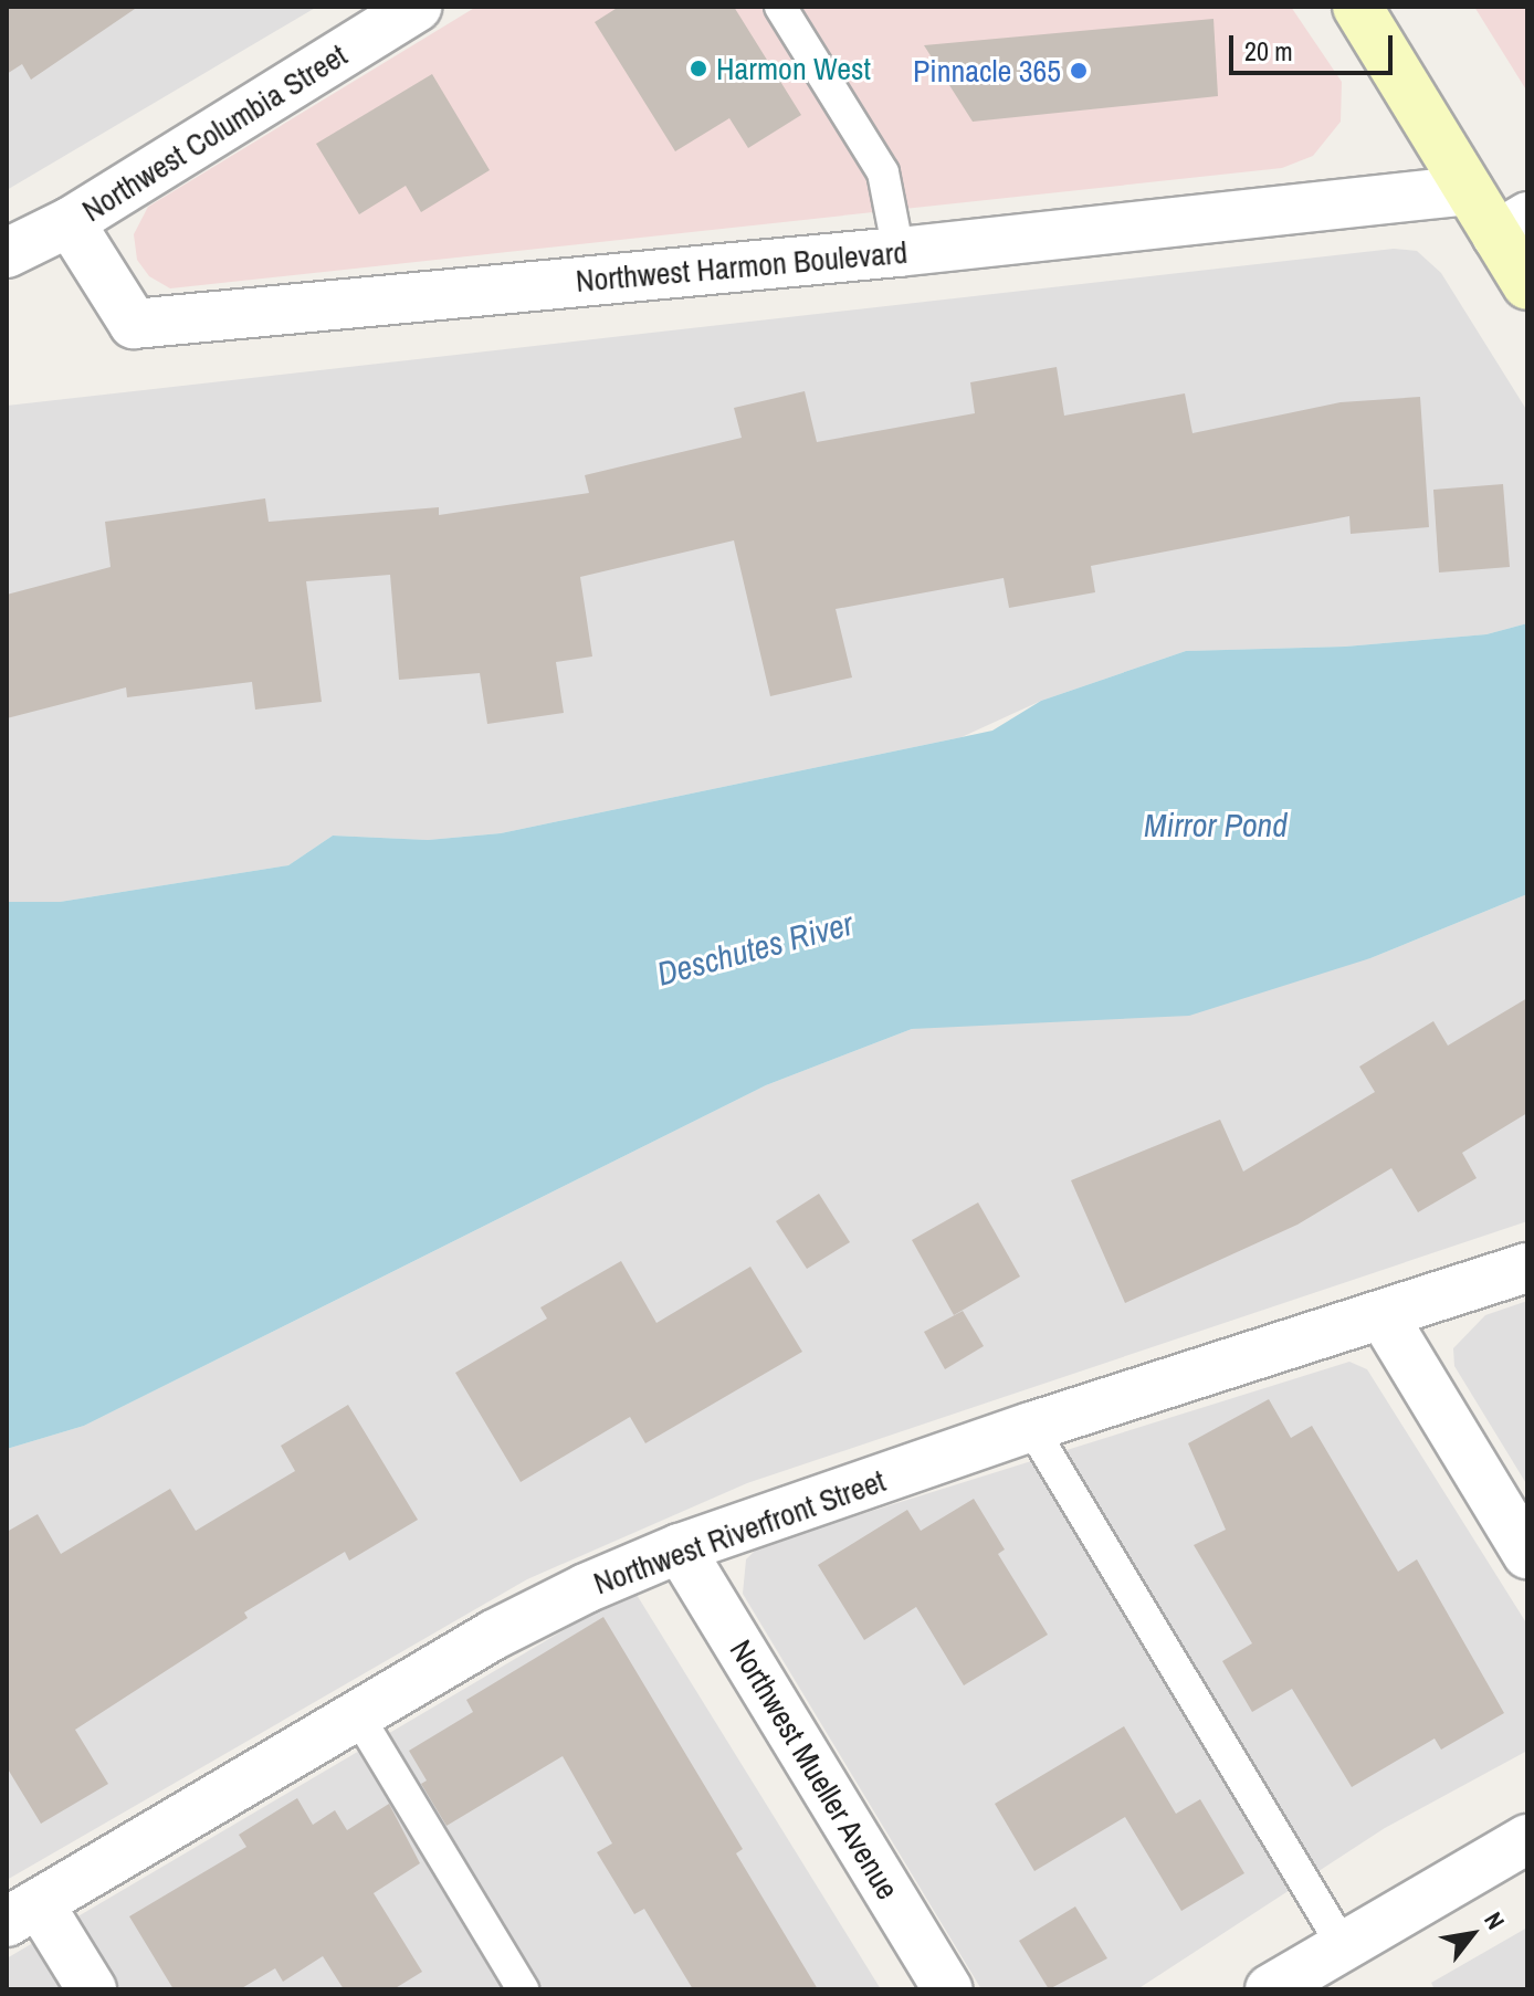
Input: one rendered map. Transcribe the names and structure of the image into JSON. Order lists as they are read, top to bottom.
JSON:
{
  "streets": {
    "street": [
      "Northwest Columbia Street",
      "Northwest Harmon Boulevard",
      "Northwest Riverfront Street",
      "Northwest Mueller Avenue"
    ]
  },
  "crossings": [
    ["Northwest Columbia Street", "Northwest Harmon Boulevard"],
    ["Northwest Riverfront Street", "Northwest Mueller Avenue"]
  ],
  "water": ["Mirror Pond", "Deschutes River"],
  "places": ["Harmon West", "Pinnacle 365"],
  "scale_bar": "20 m",
  "north": "top right"
}
